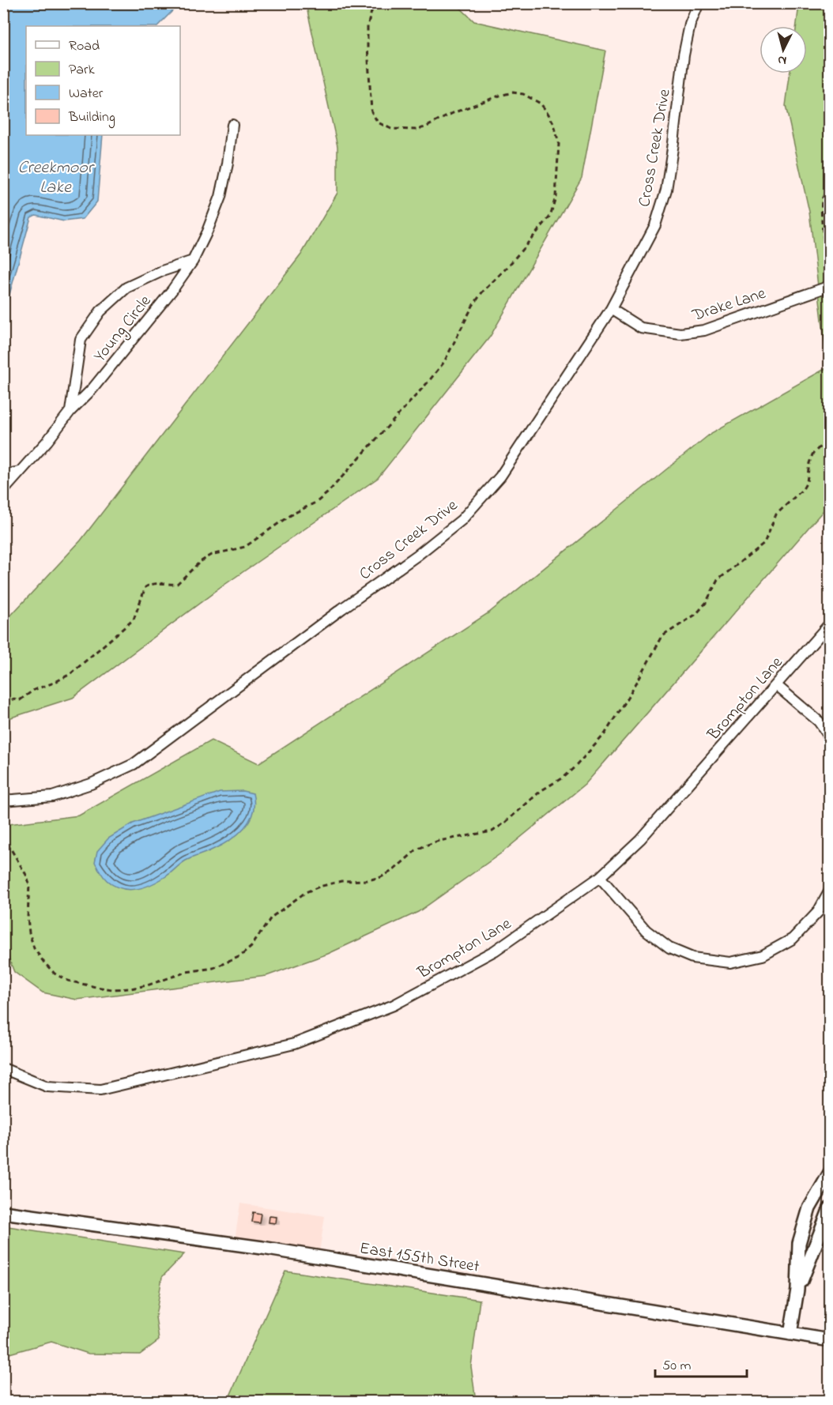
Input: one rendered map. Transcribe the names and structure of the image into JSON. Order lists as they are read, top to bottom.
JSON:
{
  "streets": {
    "street": [
      "Cross Creek Drive",
      "Drake Lane",
      "Young Circle",
      "Brompton Lane",
      "East 155th Street"
    ]
  },
  "crossings": [
    ["Cross Creek Drive", "Drake Lane"]
  ],
  "water": ["Creekmoor Lake"],
  "legend": [
    "Road",
    "Park",
    "Water",
    "Building"
  ],
  "scale_bar": "50 m",
  "north": "bottom"
}
